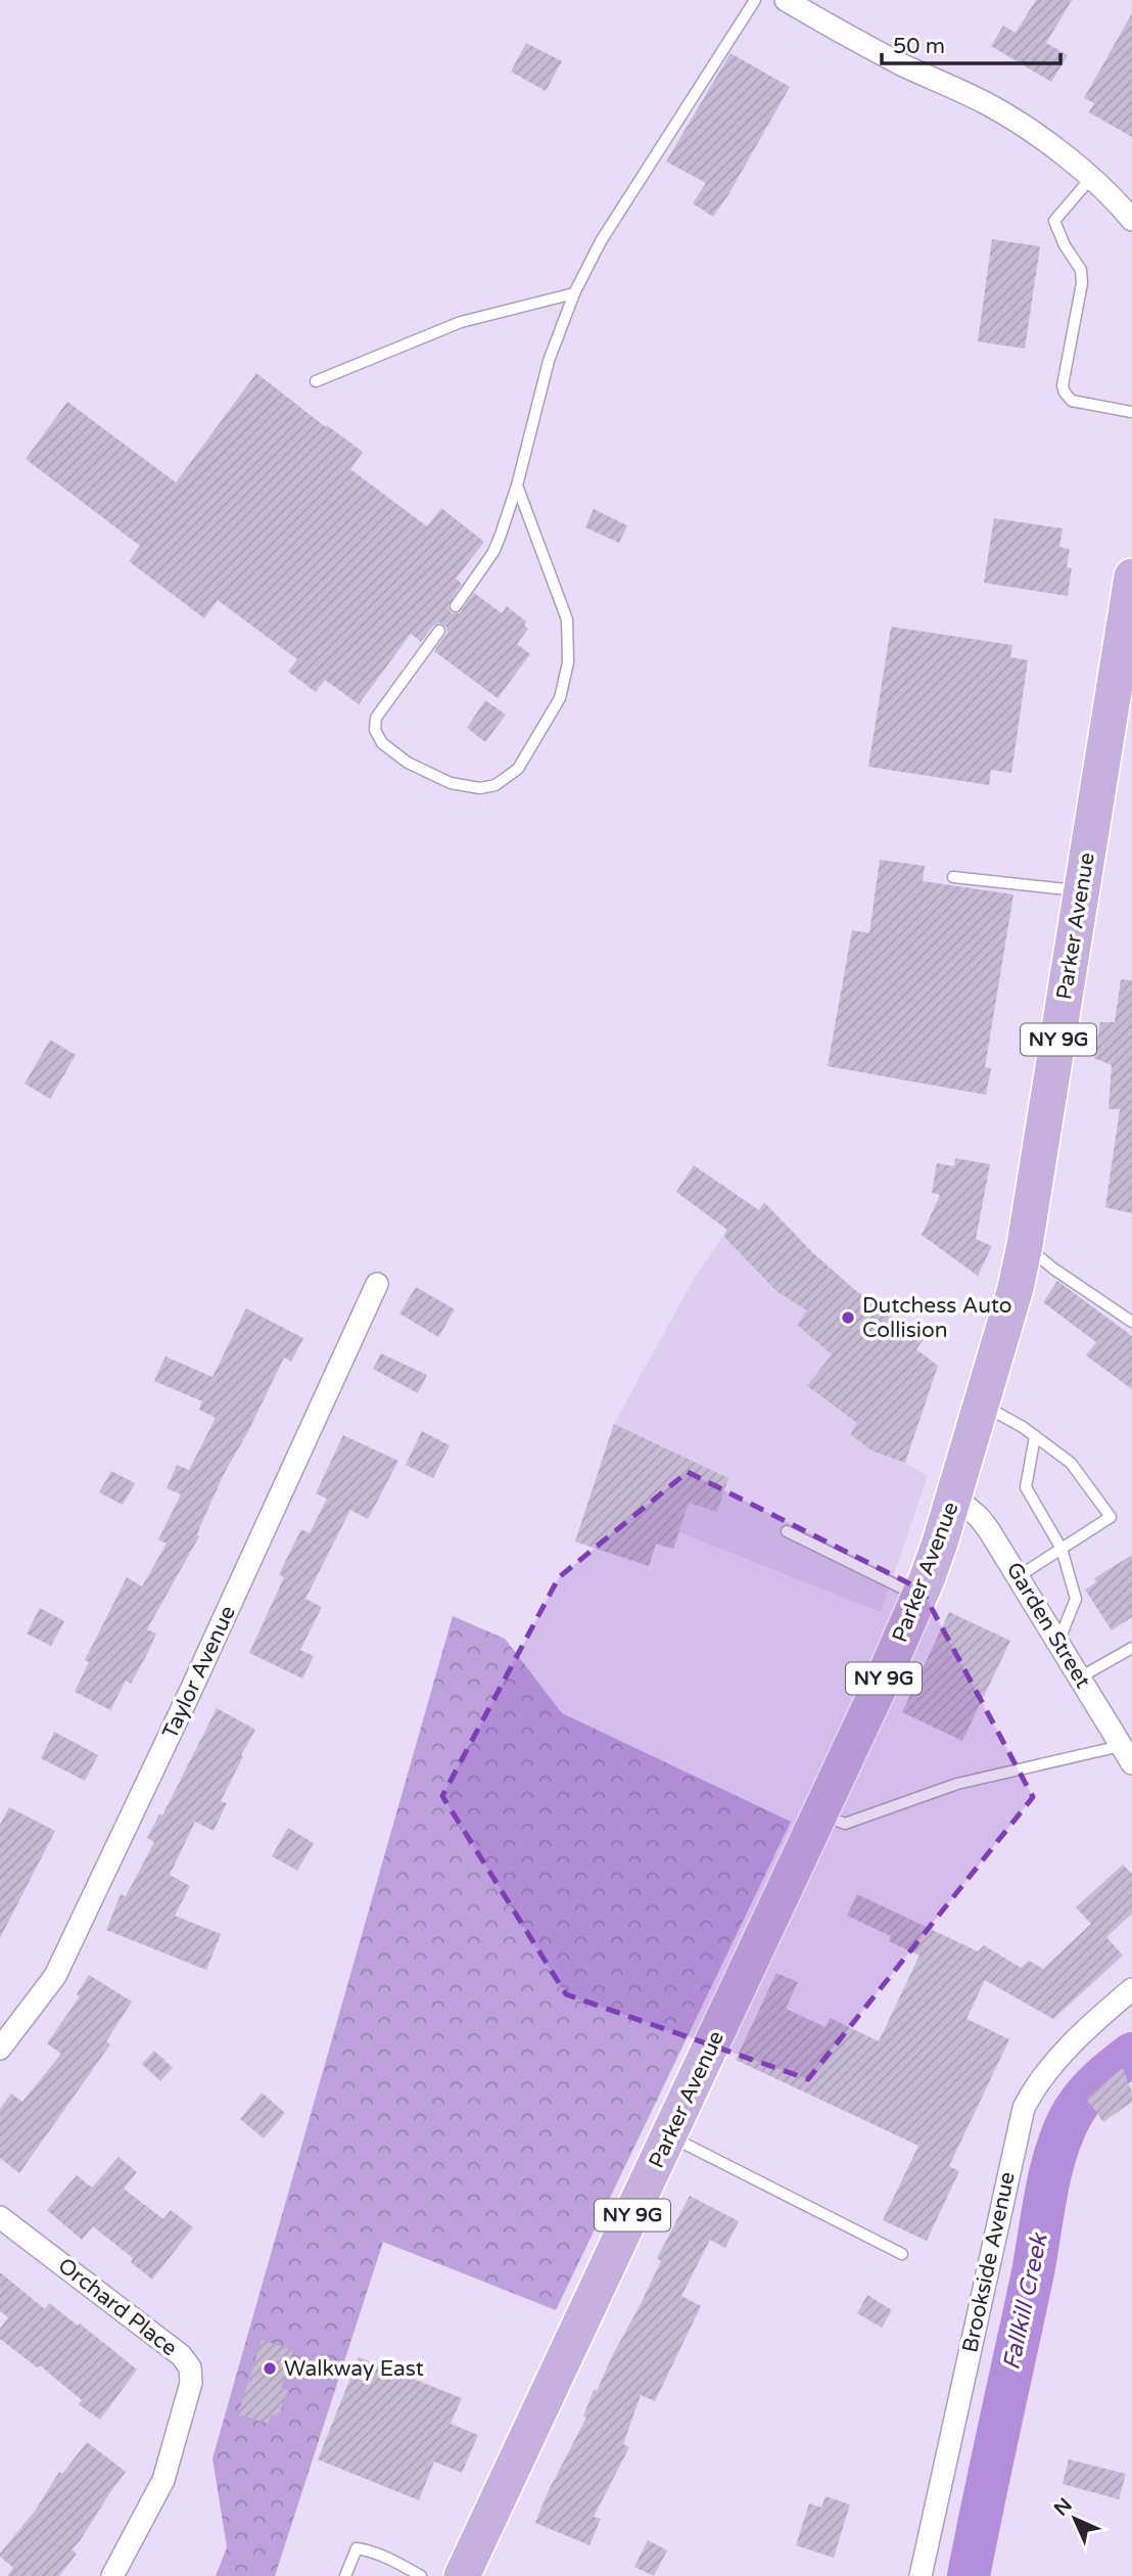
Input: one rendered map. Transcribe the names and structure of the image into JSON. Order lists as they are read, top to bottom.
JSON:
{
  "streets": {
    "main road": ["Parker Avenue", "NY 9G"],
    "street": [
      "Garden Street",
      "Taylor Avenue",
      "Brookside Avenue",
      "Orchard Place"
    ]
  },
  "crossings": [
    ["Parker Avenue", "Garden Street"]
  ],
  "water": ["Fallkill Creek"],
  "places": ["Dutchess Auto Collision", "Walkway East"],
  "scale_bar": "50 m",
  "north": "top left"
}
